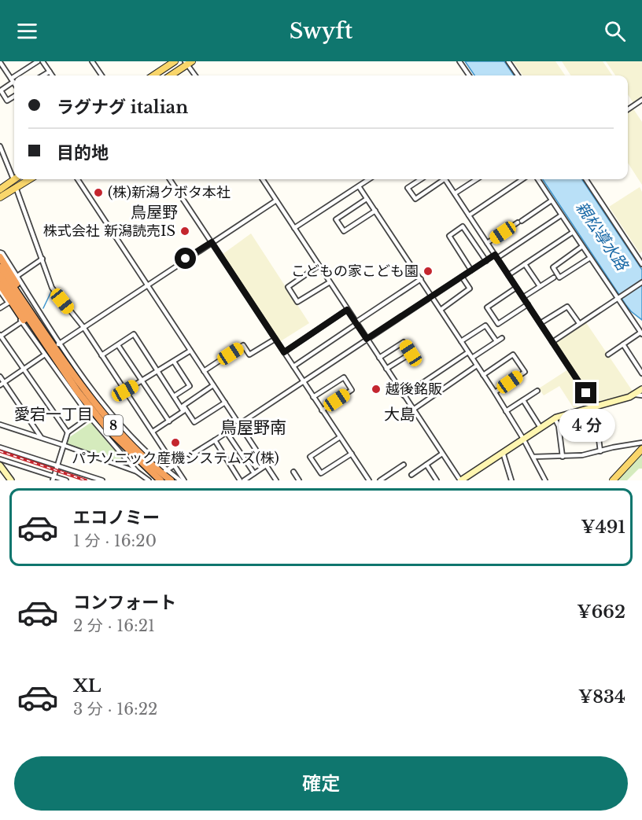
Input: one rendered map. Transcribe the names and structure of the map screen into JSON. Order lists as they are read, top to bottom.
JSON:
{
  "streets": {
    "highway": ["8"]
  },
  "districts": [
    "鳥屋野",
    "愛宕一丁目",
    "大島",
    "鳥屋野南"
  ],
  "water": ["親松導水路"],
  "places": [
    "(株)新潟クボタ本社",
    "株式会社 新潟読売IS",
    "こどもの家こども園",
    "越後銘販",
    "パナソニック産機システムズ(株)"
  ],
  "page": {
    "header": "Swyft",
    "banner": ["ラグナグ italian", "目的地"],
    "bubble": "4 分",
    "list": [
      {
        "name": "エコノミー",
        "note": "1 分 · 16:20",
        "value": "¥491"
      },
      {
        "name": "コンフォート",
        "note": "2 分 · 16:21",
        "value": "¥662"
      },
      {
        "name": "XL",
        "note": "3 分 · 16:22",
        "value": "¥834"
      }
    ],
    "buttons": "確定"
  }
}
